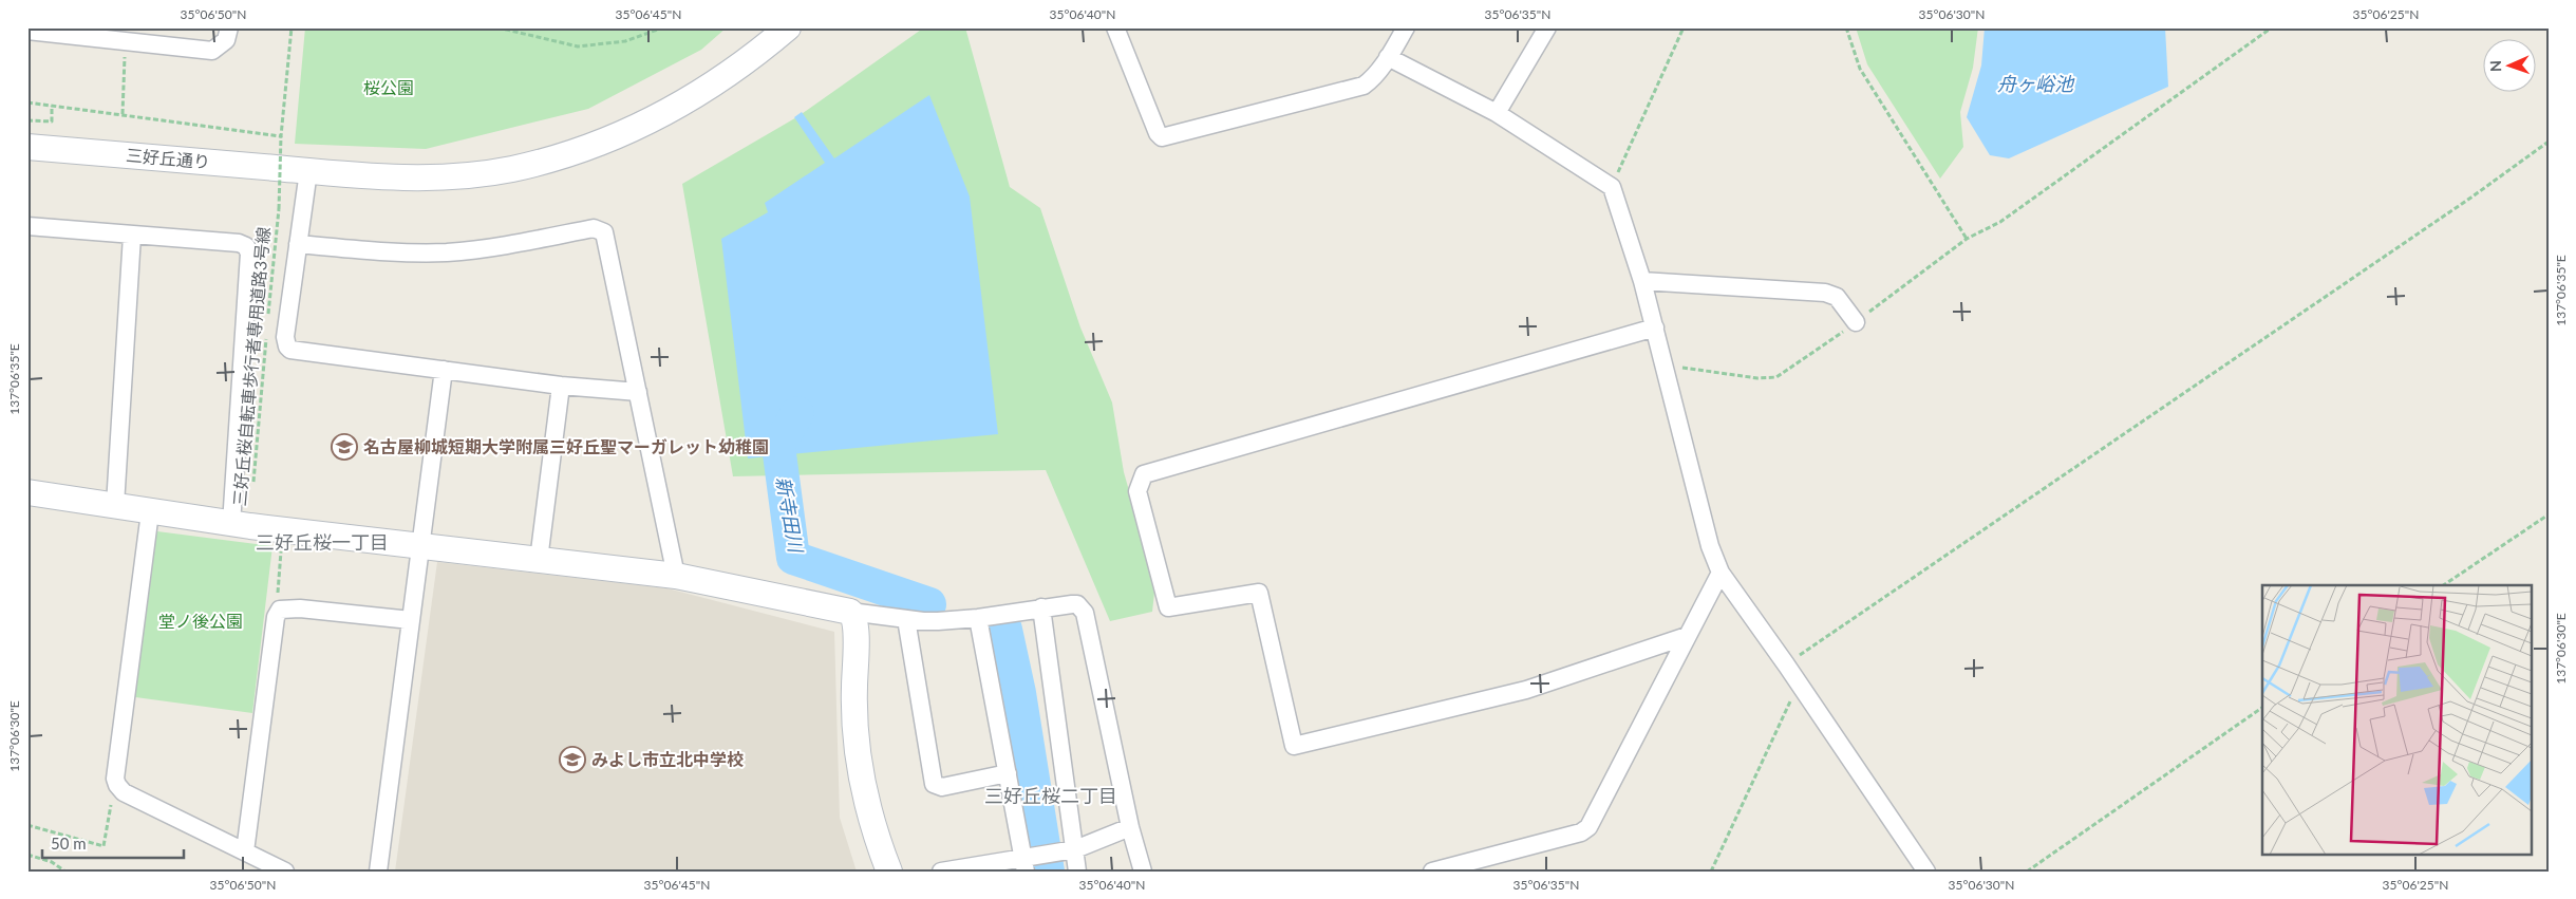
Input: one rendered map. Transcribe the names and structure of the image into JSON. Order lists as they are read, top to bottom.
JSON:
{
  "streets": {
    "street": ["三好丘通り"],
    "path": ["三好丘桜自転車歩行者専用道路3号線"]
  },
  "districts": ["三好丘桜一丁目", "三好丘桜二丁目"],
  "water": ["舟ヶ峪池", "新寺田川"],
  "parks": ["桜公園", "堂ノ後公園"],
  "places": {
    "school or university": ["名古屋柳城短期大学附属三好丘聖マーガレット幼稚園", "みよし市立北中学校"]
  },
  "scale_bar": "50 m",
  "north": "left",
  "coordinates": [
    "35°06'50\"N",
    "35°06'45\"N",
    "35°06'40\"N",
    "35°06'35\"N",
    "35°06'30\"N",
    "35°06'25\"N",
    "137°06'35\"E",
    "137°06'30\"E"
  ]
}
